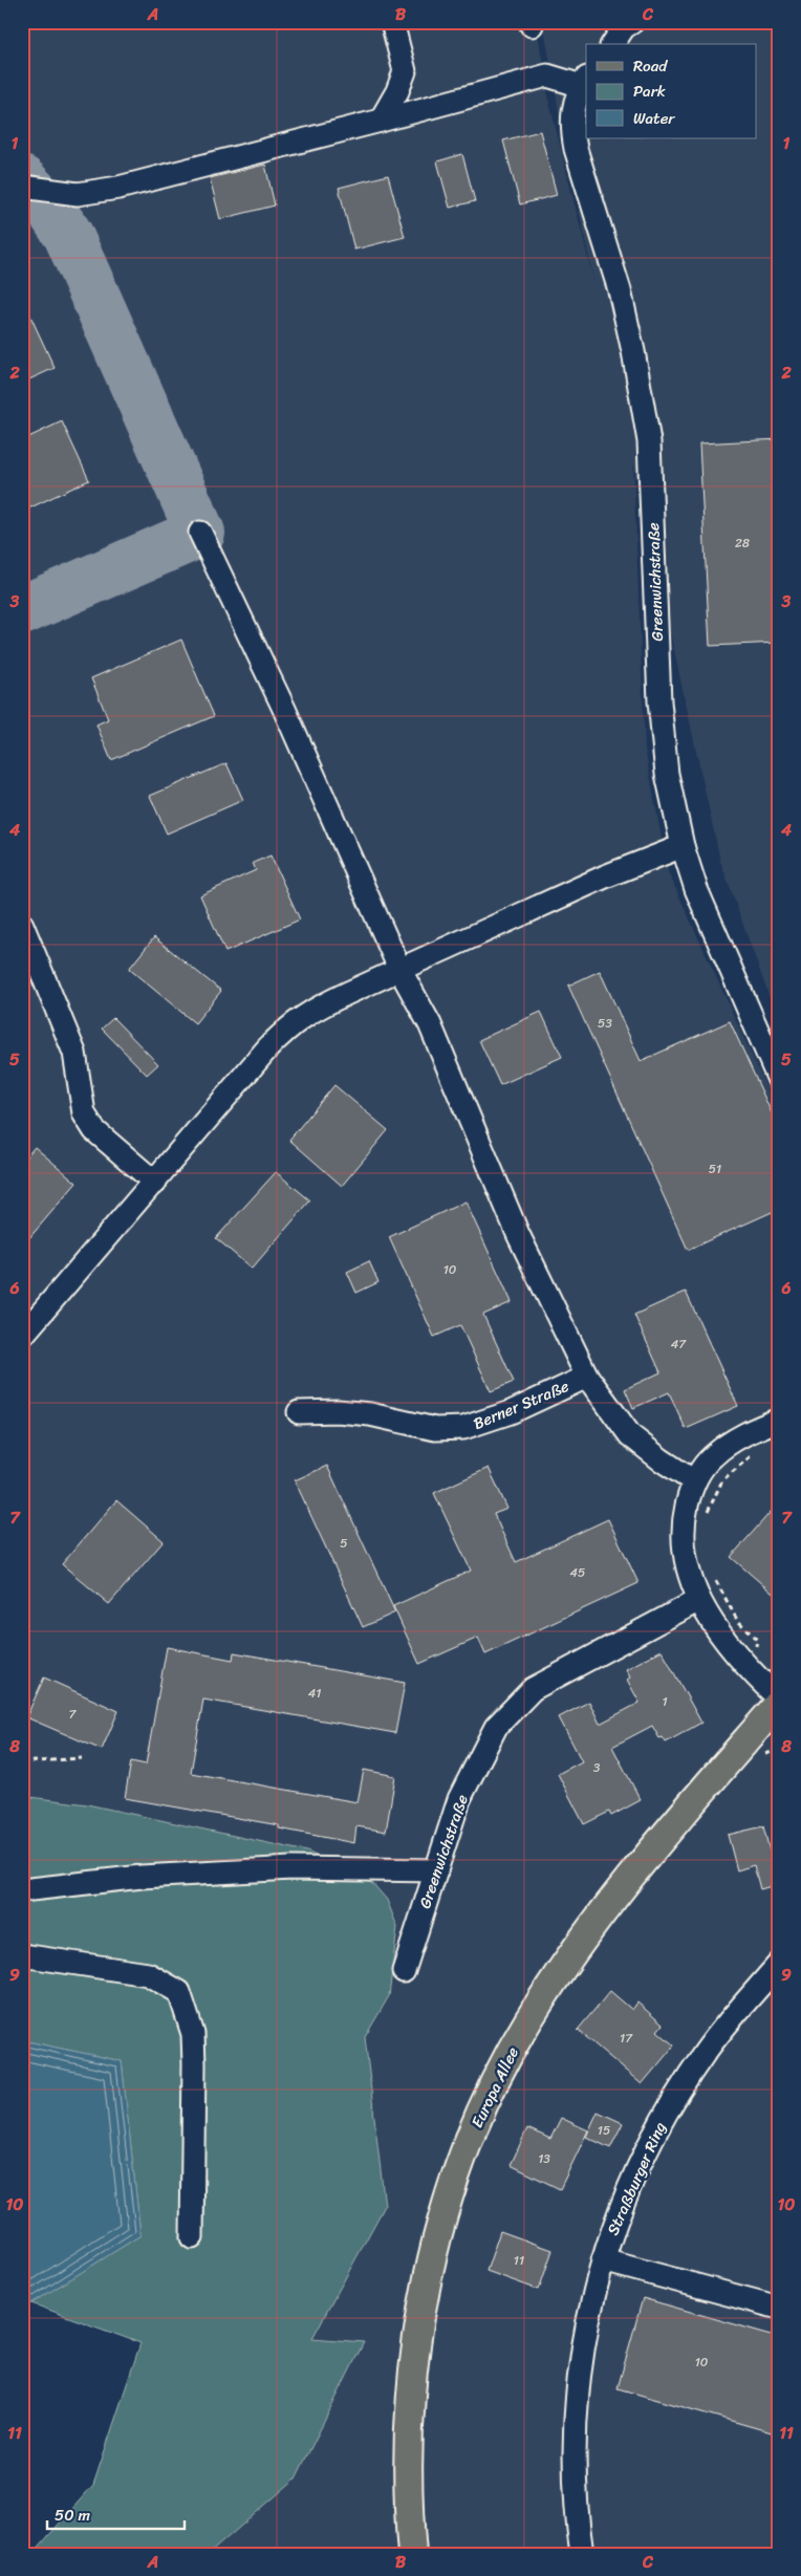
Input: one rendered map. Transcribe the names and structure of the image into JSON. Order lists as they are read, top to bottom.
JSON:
{
  "streets": {
    "main road": ["Europa Allee"],
    "street": ["Greenwichstraße", "Berner Straße", "Straßburger Ring"]
  },
  "house_numbers": [
    "28",
    "53",
    "51",
    "10",
    "47",
    "5",
    "45",
    "41",
    "1",
    "7",
    "3",
    "17",
    "15",
    "13",
    "11",
    "10"
  ],
  "legend": ["Road", "Park", "Water"],
  "scale_bar": "50 m",
  "grid": {
    "columns": ["A", "B", "C"],
    "rows": [
      "1",
      "2",
      "3",
      "4",
      "5",
      "6",
      "7",
      "8",
      "9",
      "10",
      "11"
    ]
  }
}
